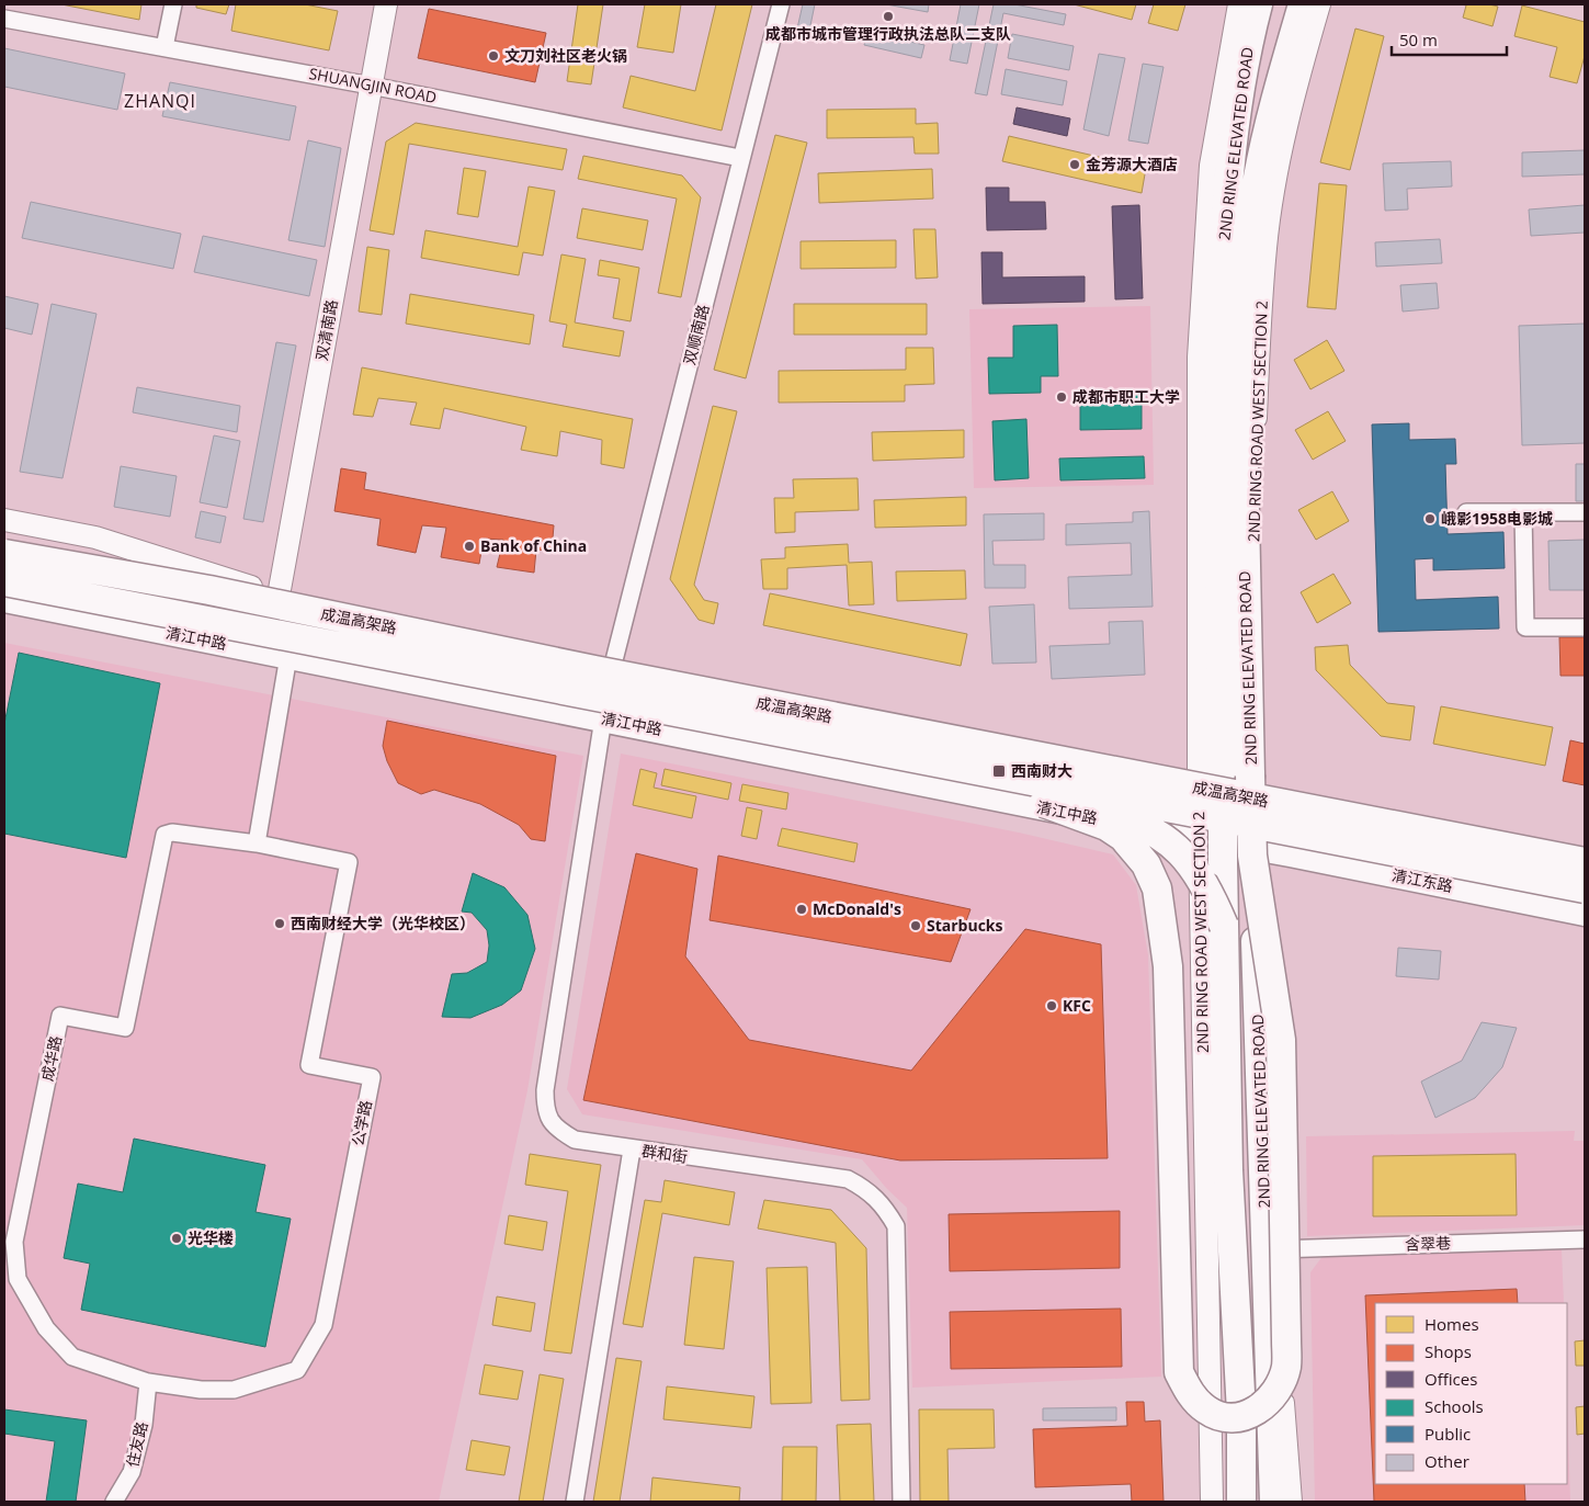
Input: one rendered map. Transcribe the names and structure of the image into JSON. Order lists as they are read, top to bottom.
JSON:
{
  "streets": {
    "highway": ["2ND RING ELEVATED ROAD", "成温高架路"],
    "main road": [
      "双清南路",
      "2ND RING ROAD WEST SECTION 2",
      "清江中路",
      "清江东路"
    ],
    "street": [
      "SHUANGJIN ROAD",
      "双顺南路",
      "成华路",
      "公学路",
      "群和街",
      "含翠巷",
      "住友路"
    ]
  },
  "crossings": [
    ["SHUANGJIN ROAD", "双清南路"],
    ["SHUANGJIN ROAD", "双顺南路"],
    ["2ND RING ELEVATED ROAD", "2ND RING ROAD WEST SECTION 2"],
    ["2ND RING ELEVATED ROAD", "清江中路"],
    ["2ND RING ELEVATED ROAD", "清江东路"],
    ["双清南路", "清江中路"],
    ["2ND RING ROAD WEST SECTION 2", "清江中路"],
    ["2ND RING ROAD WEST SECTION 2", "清江东路"],
    ["2ND RING ROAD WEST SECTION 2", "含翠巷"],
    ["清江中路", "清江东路"],
    ["清江中路", "群和街"],
    ["成华路", "公学路"],
    ["成华路", "住友路"],
    ["公学路", "住友路"]
  ],
  "districts": ["ZHANQI"],
  "places": {
    "other": [
      "成都市城市管理行政执法总队二支队",
      "文刀刘社区老火锅",
      "金芳源大酒店",
      "成都市职工大学",
      "峨影1958电影城",
      "Bank of China",
      "McDonald's",
      "西南财经大学（光华校区）",
      "Starbucks",
      "KFC",
      "光华楼"
    ],
    "transit": ["西南财大"]
  },
  "legend": [
    "Homes",
    "Shops",
    "Offices",
    "Schools",
    "Public",
    "Other"
  ],
  "scale_bar": "50 m"
}
